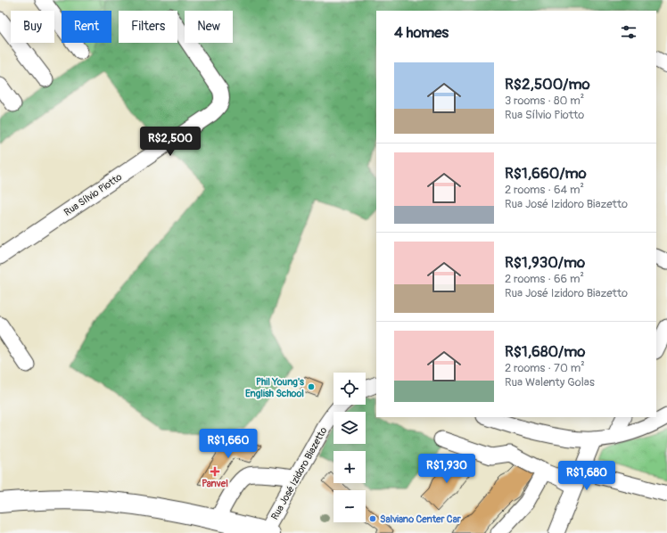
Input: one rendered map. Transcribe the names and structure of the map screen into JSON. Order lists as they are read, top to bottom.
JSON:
{
  "streets": {
    "street": ["Rua Sílvio Piotto", "Rua José Izidoro Biazetto"]
  },
  "places": {
    "other": ["Phil Young's English School", "Salviano Center Car"],
    "health": ["Panvel"]
  },
  "page": {
    "chip": [
      "Buy",
      "Rent",
      "Filters",
      "New"
    ],
    "heading": "4 homes",
    "list": [
      {
        "name": "R$2,500/mo",
        "note": "3 rooms · 80 m² · Rua Sílvio Piotto"
      },
      {
        "name": "R$1,660/mo",
        "note": "2 rooms · 64 m² · Rua José Izidoro Biazetto"
      },
      {
        "name": "R$1,930/mo",
        "note": "2 rooms · 66 m² · Rua José Izidoro Biazetto"
      },
      {
        "name": "R$1,680/mo",
        "note": "2 rooms · 70 m² · Rua Walenty Golas"
      }
    ],
    "price": [
      "R$2,500",
      "R$1,660",
      "R$1,930",
      "R$1,680"
    ],
    "map_buttons": ["+", "−"]
  }
}
